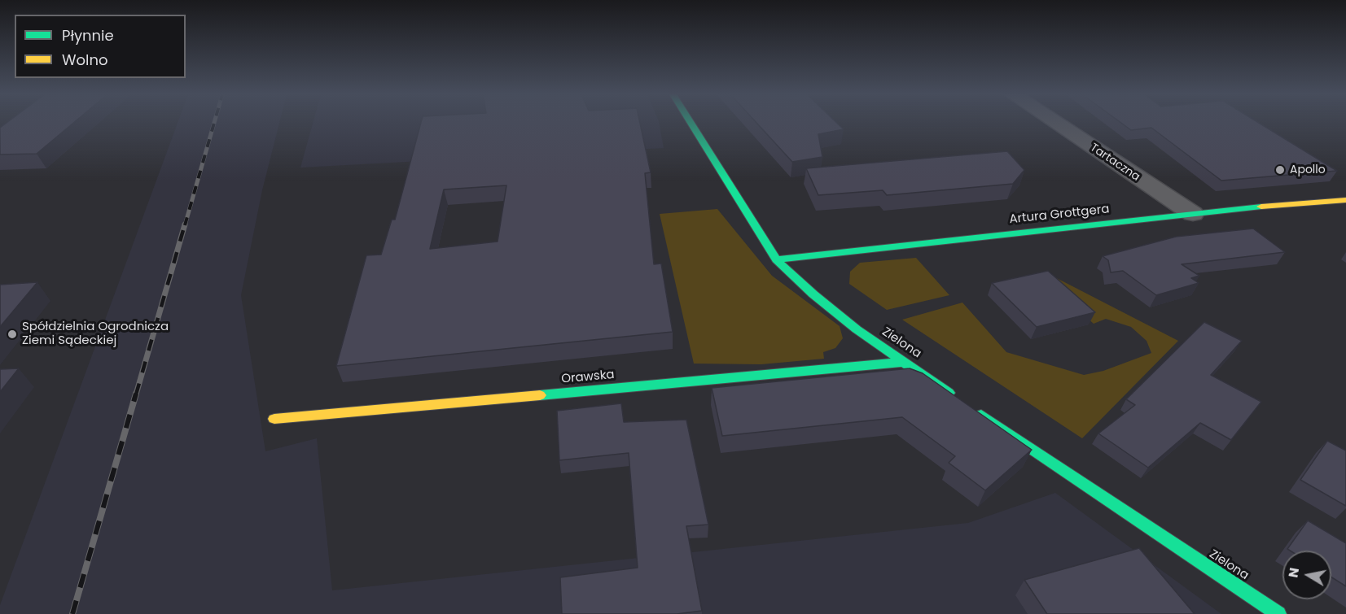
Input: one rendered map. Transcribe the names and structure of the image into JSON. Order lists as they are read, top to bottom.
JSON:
{
  "streets": {
    "street": [
      "Tartaczna",
      "Artura Grottgera",
      "Zielona",
      "Orawska"
    ]
  },
  "crossings": [
    ["Tartaczna", "Artura Grottgera"],
    ["Artura Grottgera", "Zielona"],
    ["Zielona", "Orawska"]
  ],
  "places": ["Apollo", "Spółdzielnia Ogrodnicza Ziemi Sądeckiej"],
  "legend": ["Płynnie", "Wolno"],
  "north": "left"
}
